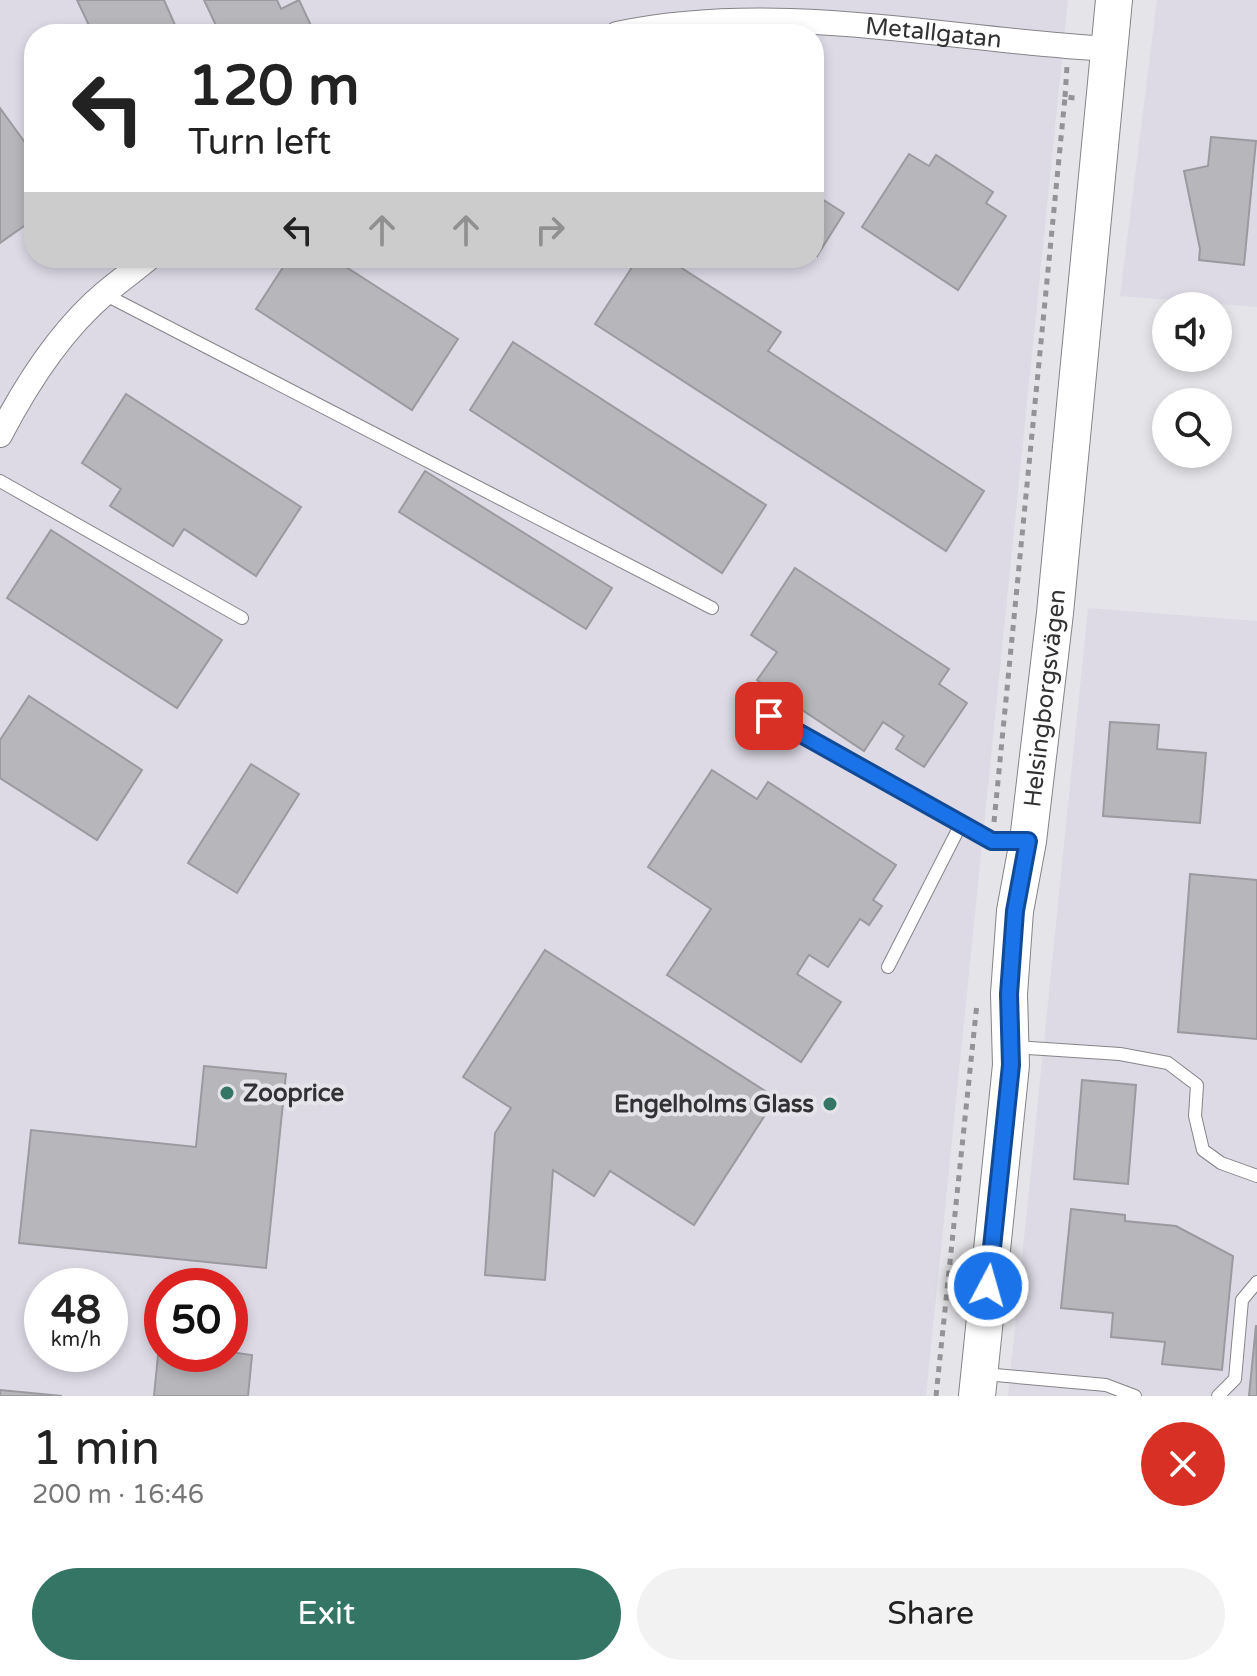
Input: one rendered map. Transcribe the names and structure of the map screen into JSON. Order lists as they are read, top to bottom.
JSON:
{
  "streets": {
    "main road": ["Helsingborgsvägen"],
    "street": ["Metallgatan"]
  },
  "crossings": [
    ["Metallgatan", "Helsingborgsvägen"]
  ],
  "places": ["Zooprice", "Engelholms Glass"],
  "page": {
    "turn": ["120 m", "Turn left"],
    "speed": "48 km/h",
    "limit": "50",
    "heading": ["1 min", "200 m · 16:46"],
    "buttons": ["Exit", "Share"]
  }
}
